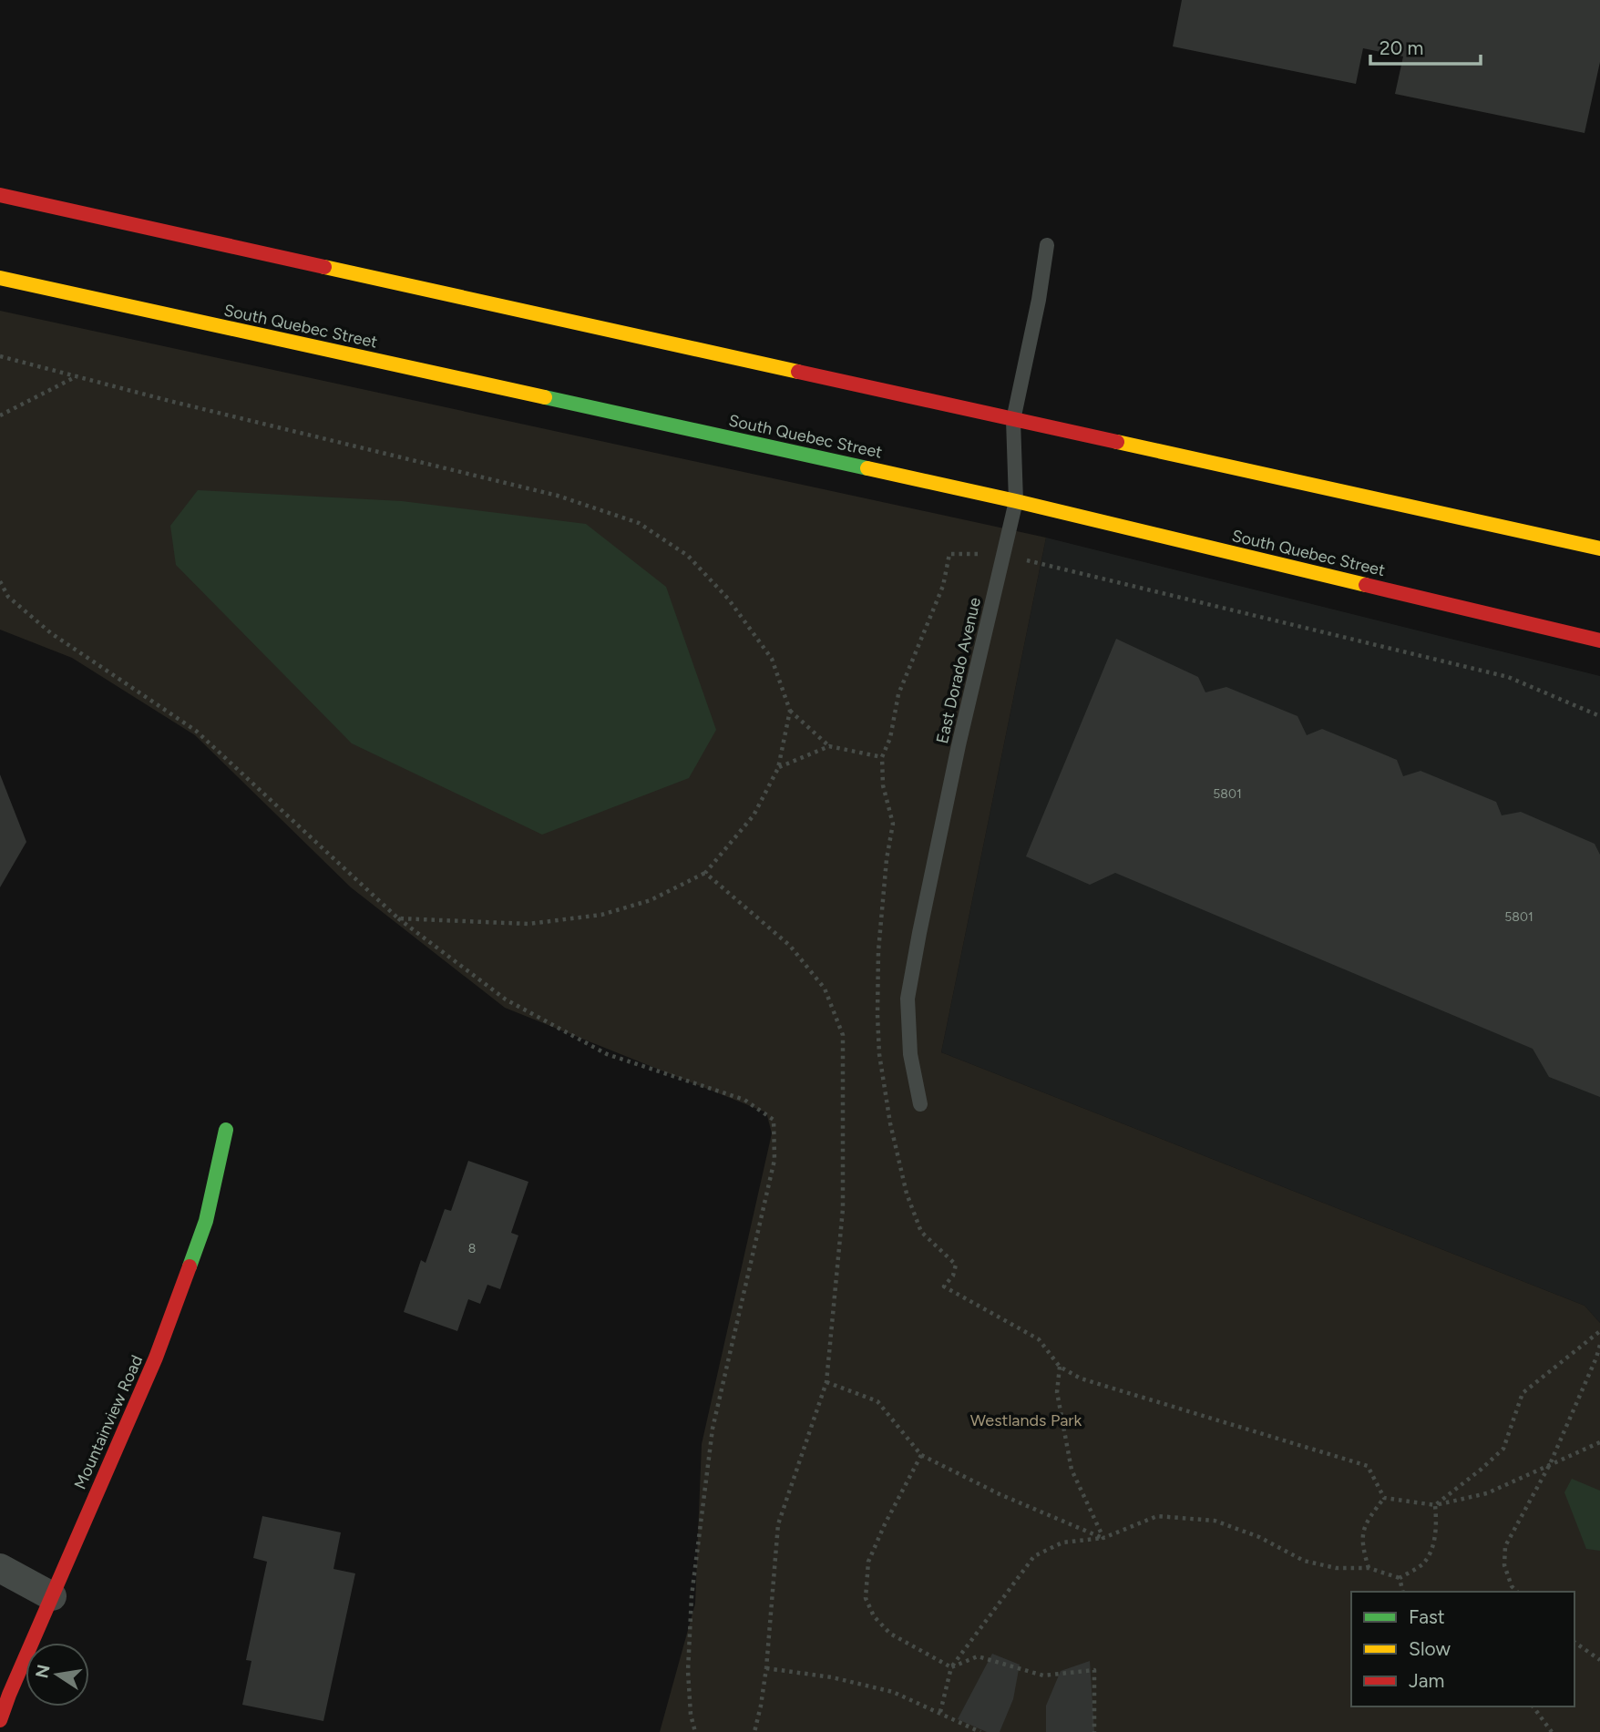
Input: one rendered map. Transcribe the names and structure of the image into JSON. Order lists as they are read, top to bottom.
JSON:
{
  "streets": {
    "main road": ["South Quebec Street", "Mountainview Road"],
    "lane": ["East Dorado Avenue"]
  },
  "crossings": [
    ["South Quebec Street", "East Dorado Avenue"]
  ],
  "parks": ["Westlands Park"],
  "house_numbers": ["5801", "5801", "8"],
  "legend": ["Fast", "Slow", "Jam"],
  "scale_bar": "20 m",
  "north": "left"
}
